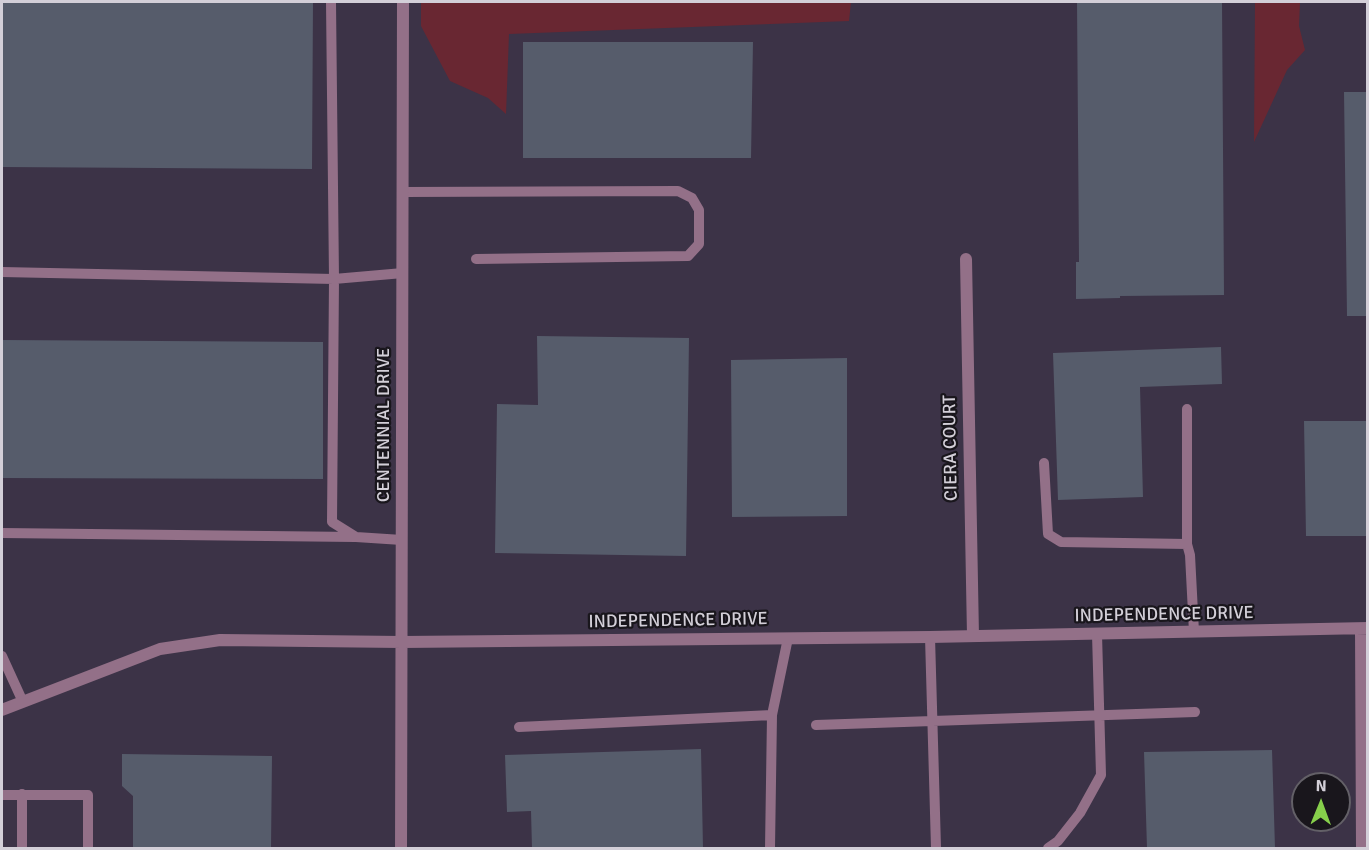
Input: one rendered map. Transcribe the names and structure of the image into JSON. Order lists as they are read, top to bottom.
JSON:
{
  "streets": {
    "street": ["CENTENNIAL DRIVE", "CIERA COURT", "INDEPENDENCE DRIVE"]
  },
  "crossings": [
    ["CENTENNIAL DRIVE", "INDEPENDENCE DRIVE"],
    ["CIERA COURT", "INDEPENDENCE DRIVE"]
  ],
  "north": "top"
}
